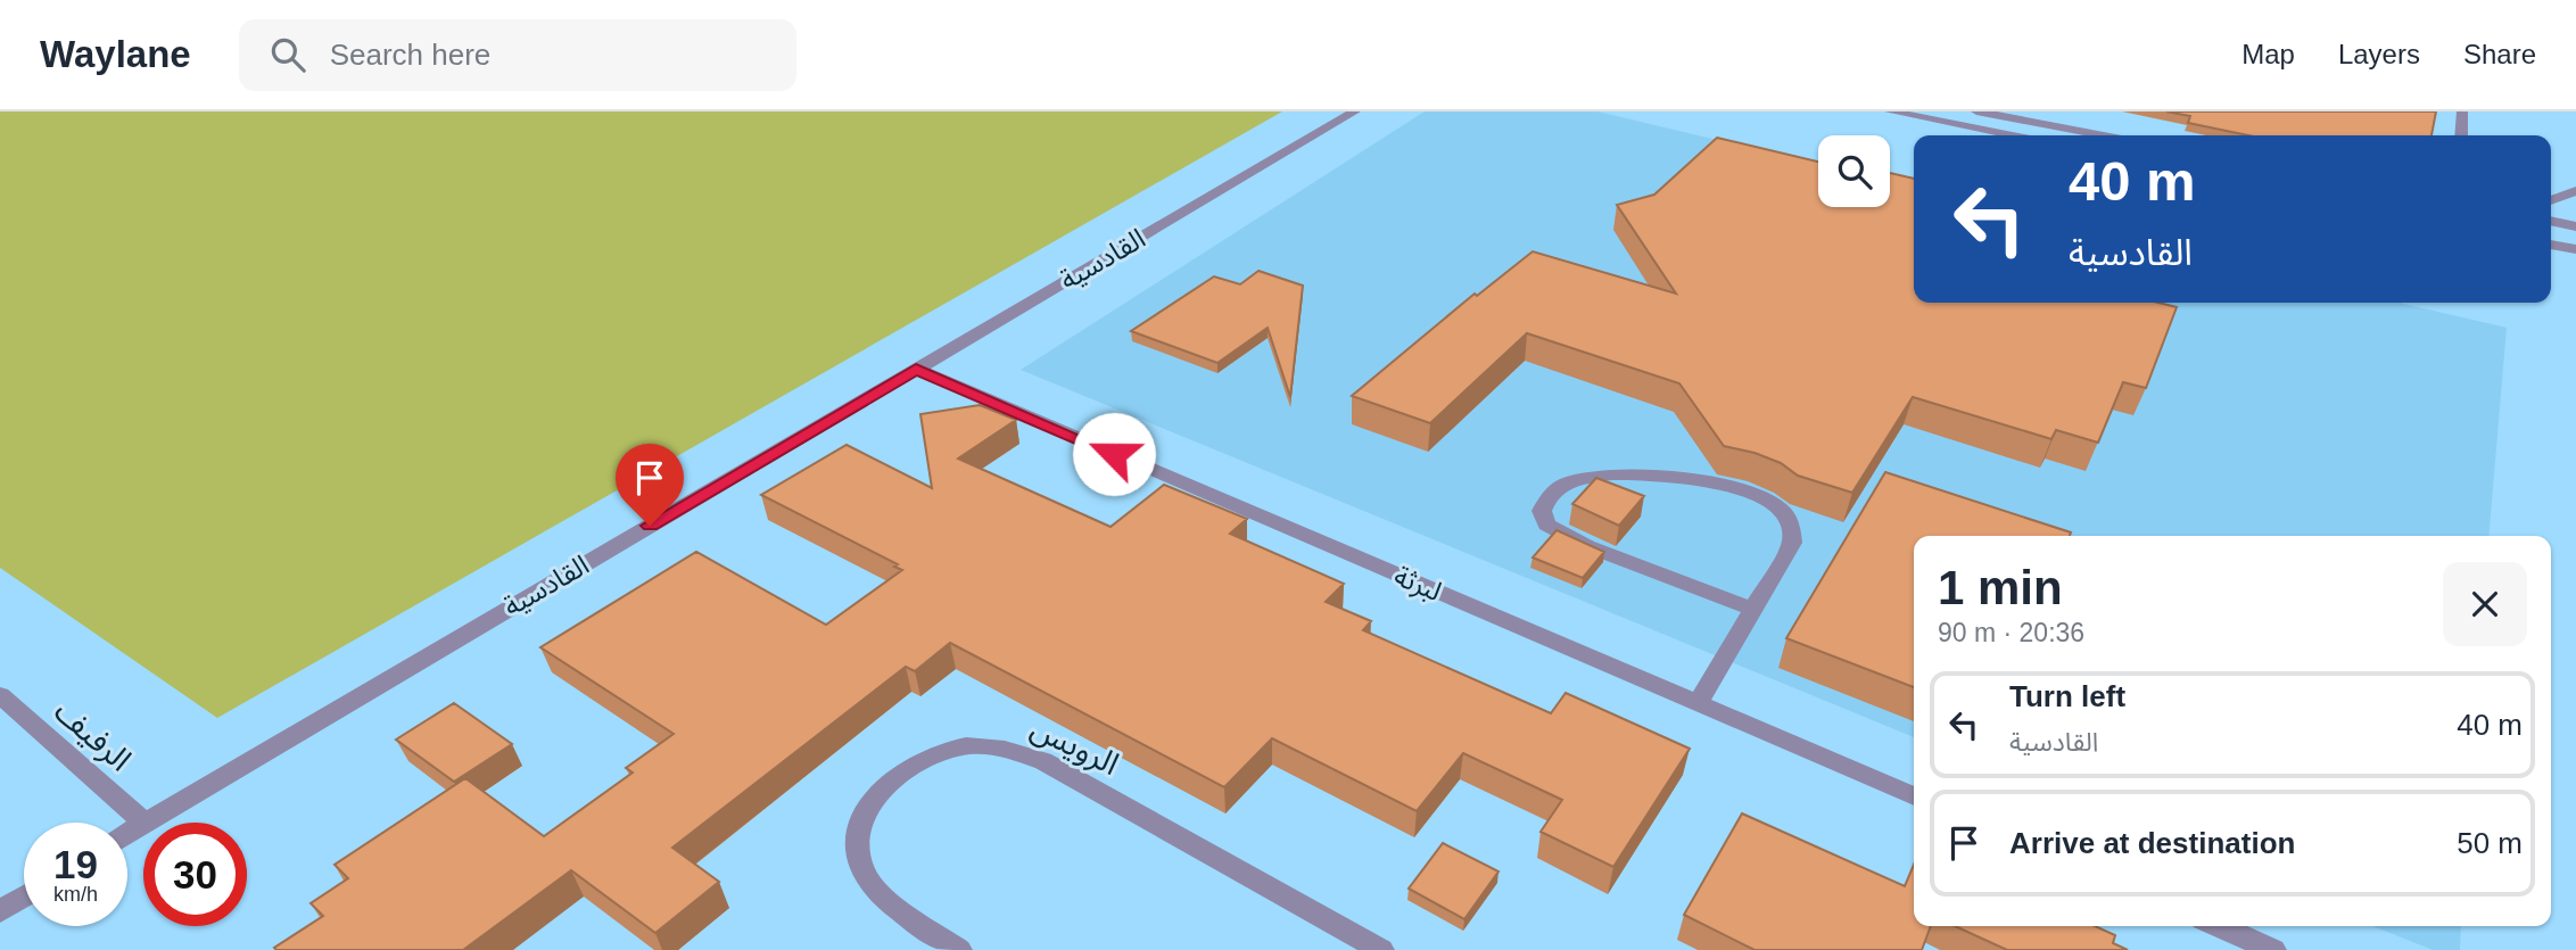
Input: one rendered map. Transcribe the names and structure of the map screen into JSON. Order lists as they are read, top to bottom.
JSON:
{
  "streets": {
    "street": [
      "القادسية",
      "لبرثة",
      "الرفيف",
      "الرويس"
    ]
  },
  "crossings": [
    ["القادسية", "لبرثة"],
    ["القادسية", "الرفيف"]
  ],
  "page": {
    "header": "Waylane",
    "search": "Search here",
    "nav": ["Map", "Layers", "Share"],
    "turn": ["40 m", "القادسية"],
    "heading": ["1 min", "90 m · 20:36"],
    "list": [
      {
        "name": "Turn left",
        "note": "القادسية",
        "value": "40 m"
      },
      {
        "name": "Arrive at destination",
        "value": "50 m"
      }
    ],
    "speed": "19 km/h",
    "limit": "30"
  }
}
